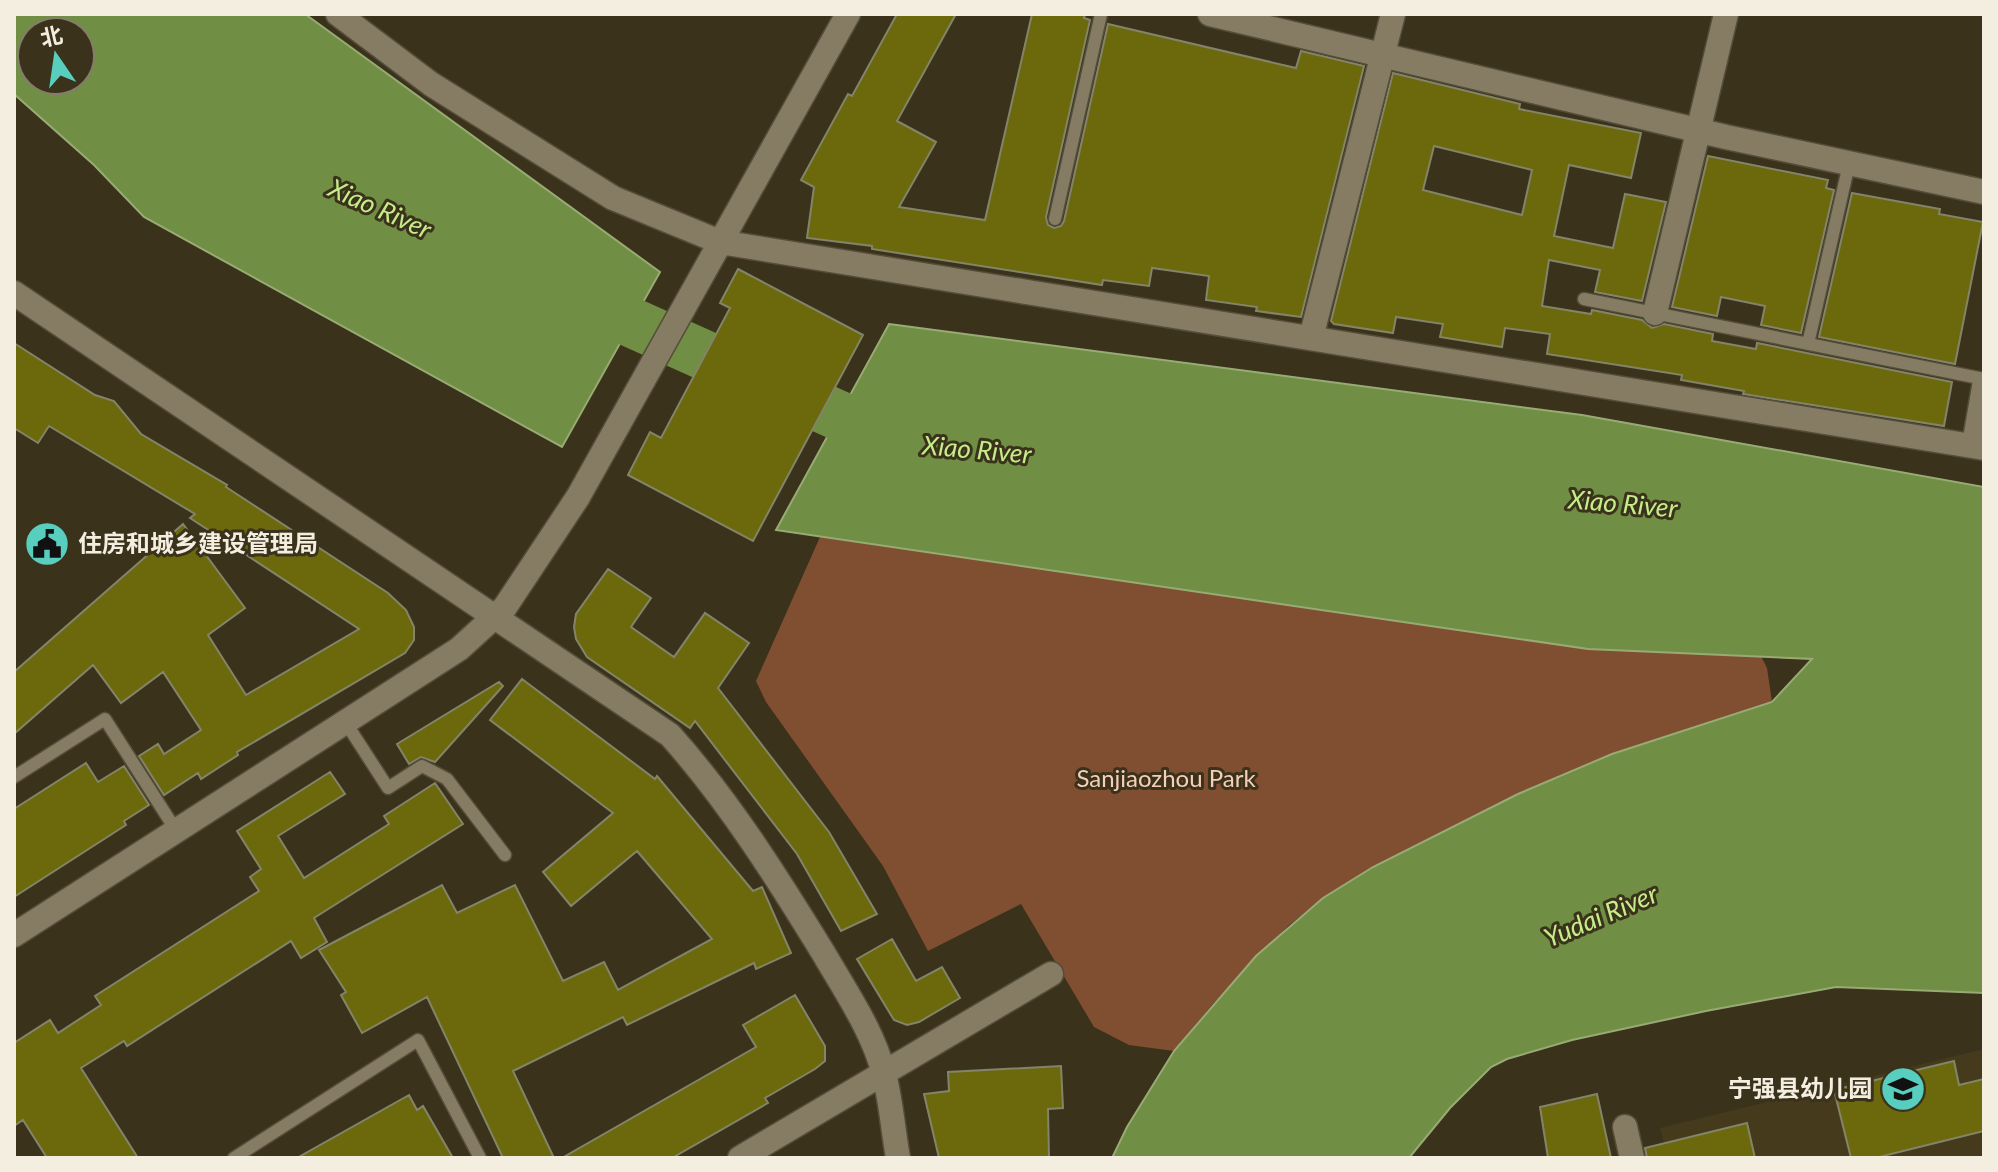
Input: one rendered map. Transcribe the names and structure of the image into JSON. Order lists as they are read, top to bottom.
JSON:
{
  "water": ["Xiao River", "Yudai River"],
  "parks": ["Sanjiaozhou Park"],
  "places": {
    "public building": ["住房和城乡建设管理局"],
    "school or university": ["宁强县幼儿园"]
  },
  "north": "top"
}
